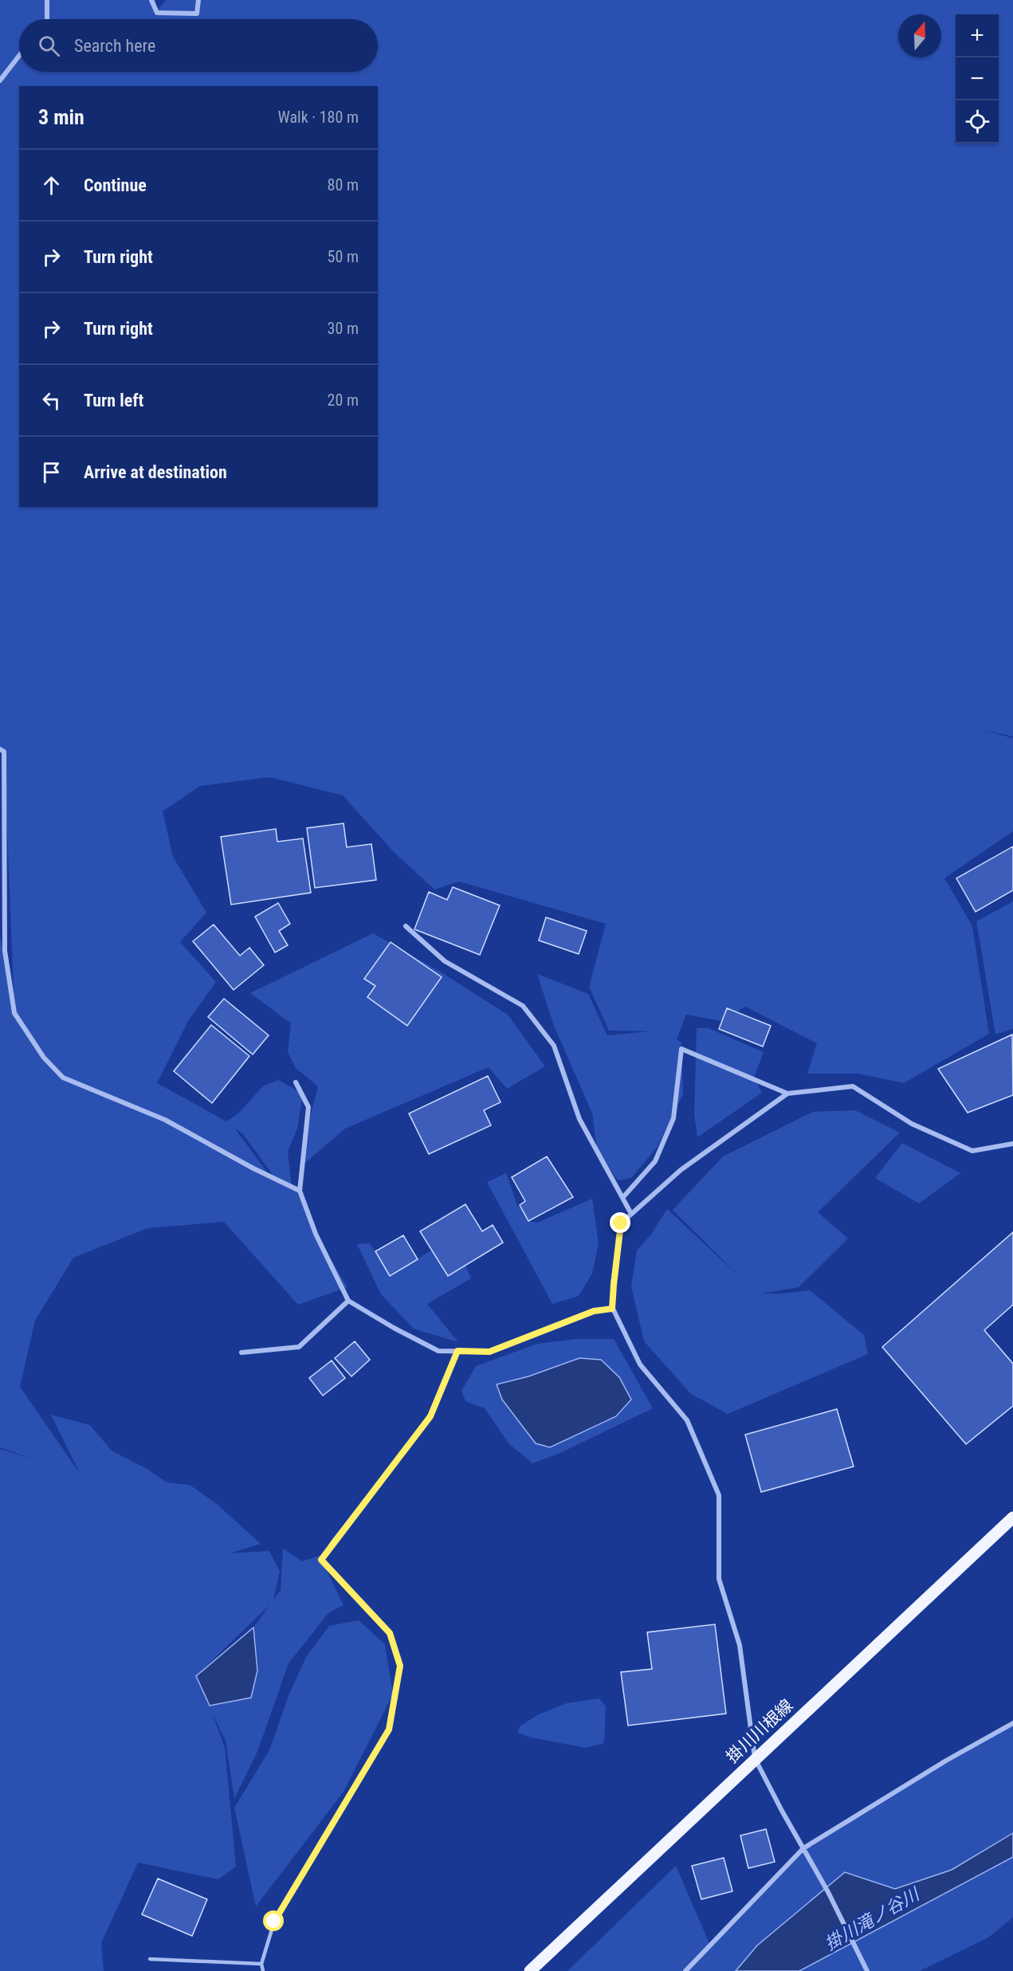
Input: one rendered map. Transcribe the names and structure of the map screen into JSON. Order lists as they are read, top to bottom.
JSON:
{
  "streets": {
    "main road": ["掛川川根線"]
  },
  "water": ["掛川滝ノ谷川"],
  "north": "top",
  "page": {
    "map_buttons": ["+", "−"],
    "search": "Search here",
    "heading": ["3 min", "Walk · 180 m"],
    "list": [
      ["Continue", "80 m"],
      ["Turn right", "50 m"],
      ["Turn right", "30 m"],
      ["Turn left", "20 m"],
      "Arrive at destination"
    ]
  }
}
